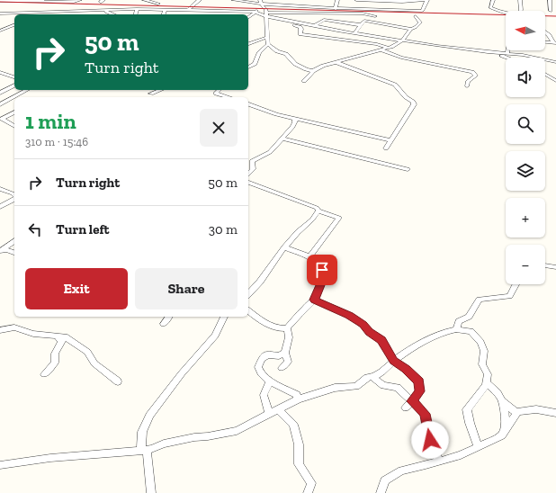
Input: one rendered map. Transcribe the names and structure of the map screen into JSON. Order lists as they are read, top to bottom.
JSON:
{
  "north": "left",
  "page": {
    "map_buttons": ["+", "−"],
    "turn": ["50 m", "Turn right"],
    "heading": ["1 min", "310 m · 15:46"],
    "list": [
      {
        "name": "Turn right",
        "value": "50 m"
      },
      {
        "name": "Turn left",
        "value": "30 m"
      }
    ],
    "buttons": ["Exit", "Share"]
  }
}
